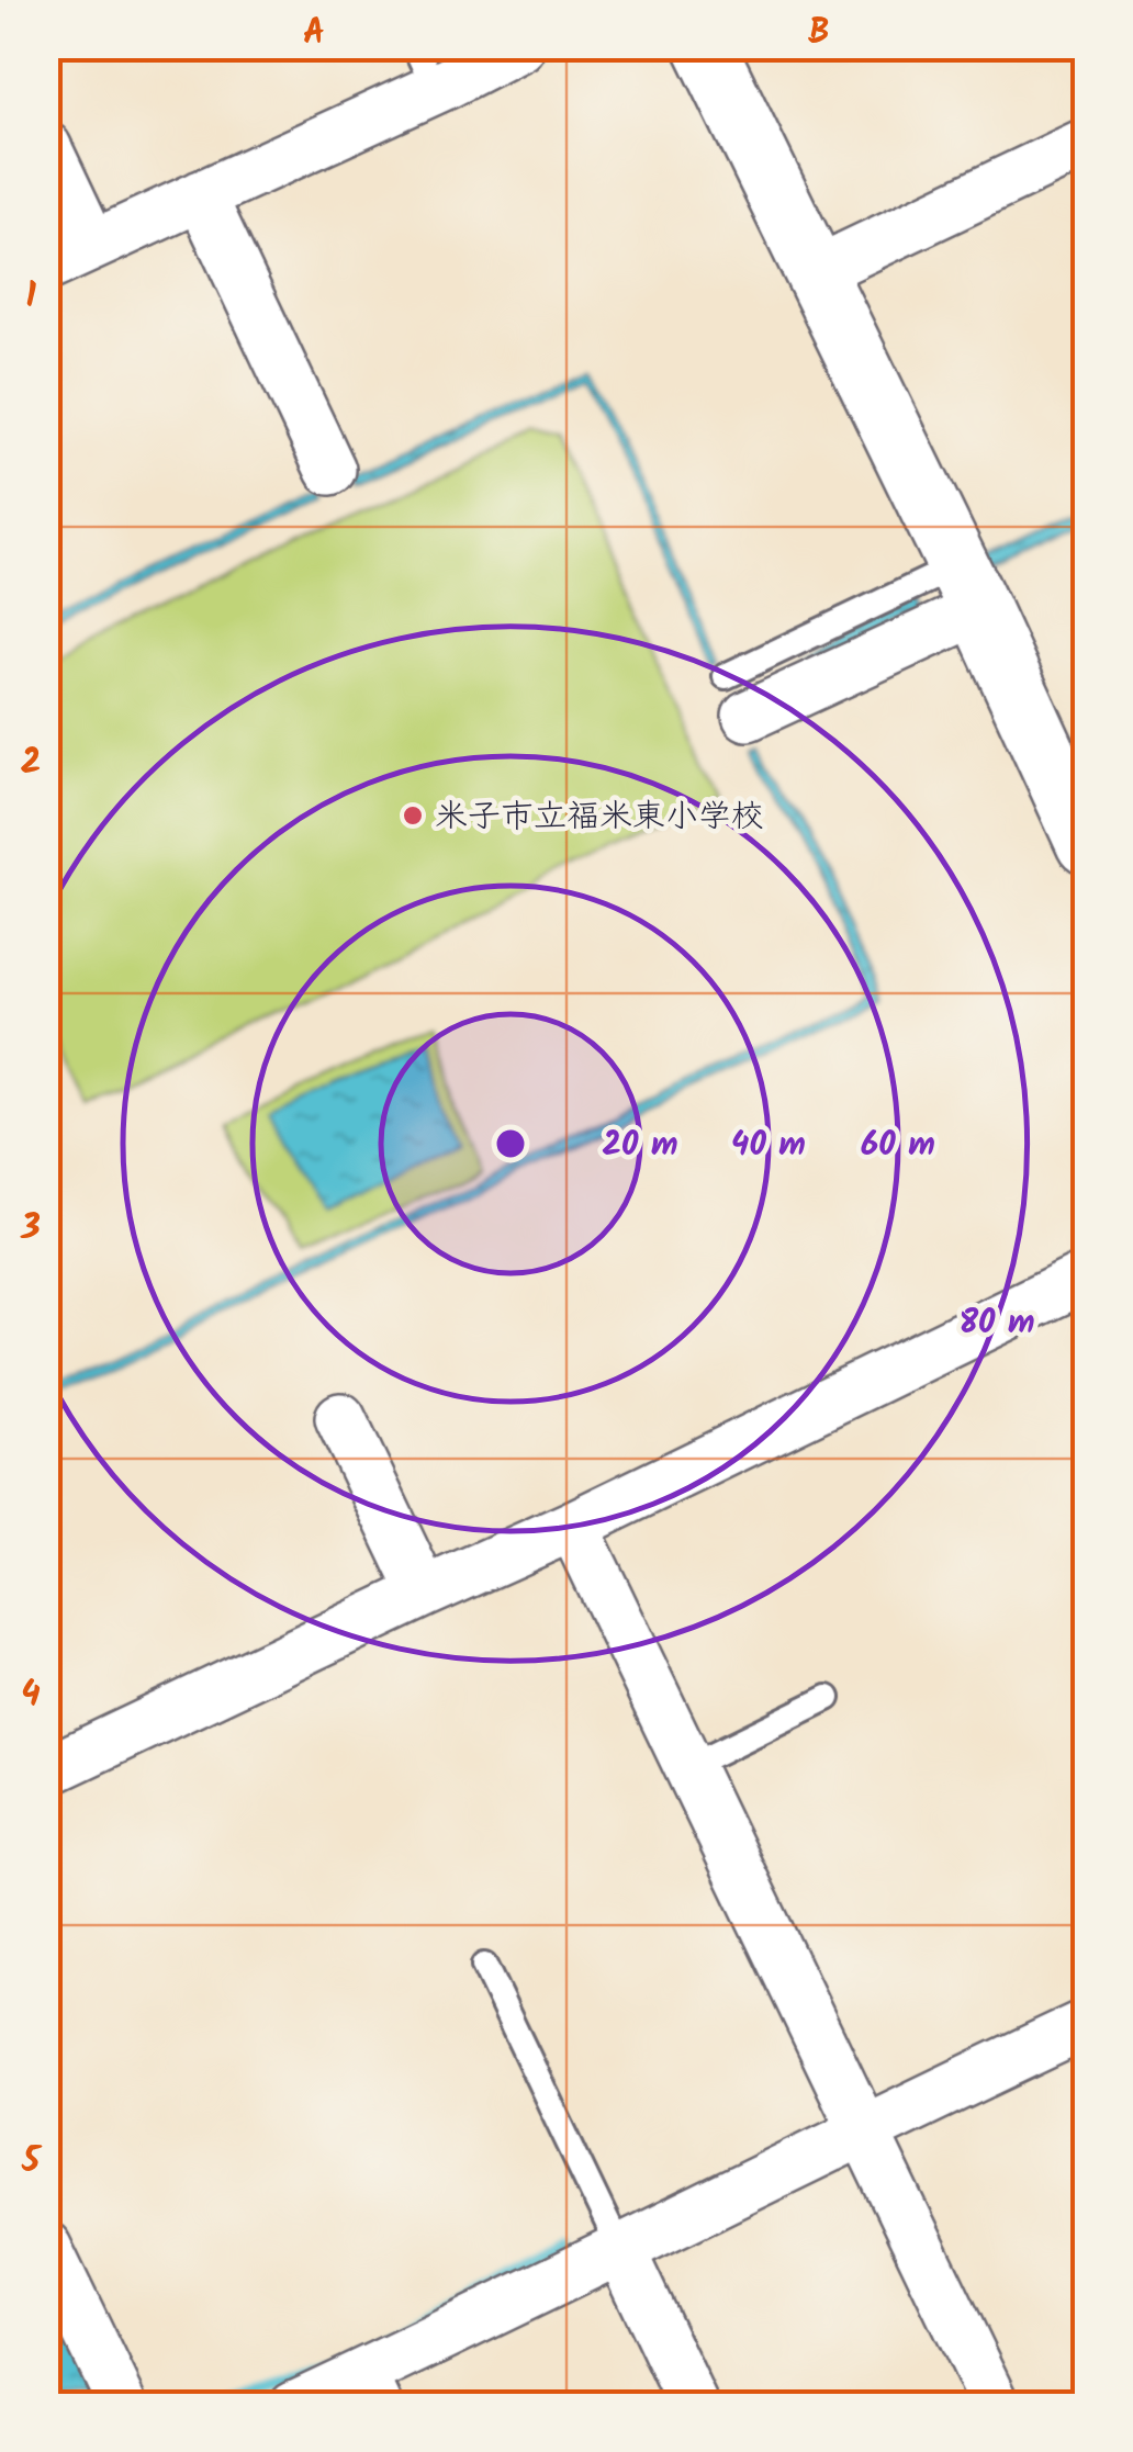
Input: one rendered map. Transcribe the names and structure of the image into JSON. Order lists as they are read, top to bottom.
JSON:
{
  "places": ["米子市立福米東小学校"],
  "grid": {
    "columns": ["A", "B"],
    "rows": [
      "1",
      "2",
      "3",
      "4",
      "5"
    ]
  },
  "rings": [
    "20 m",
    "40 m",
    "60 m",
    "80 m"
  ]
}
